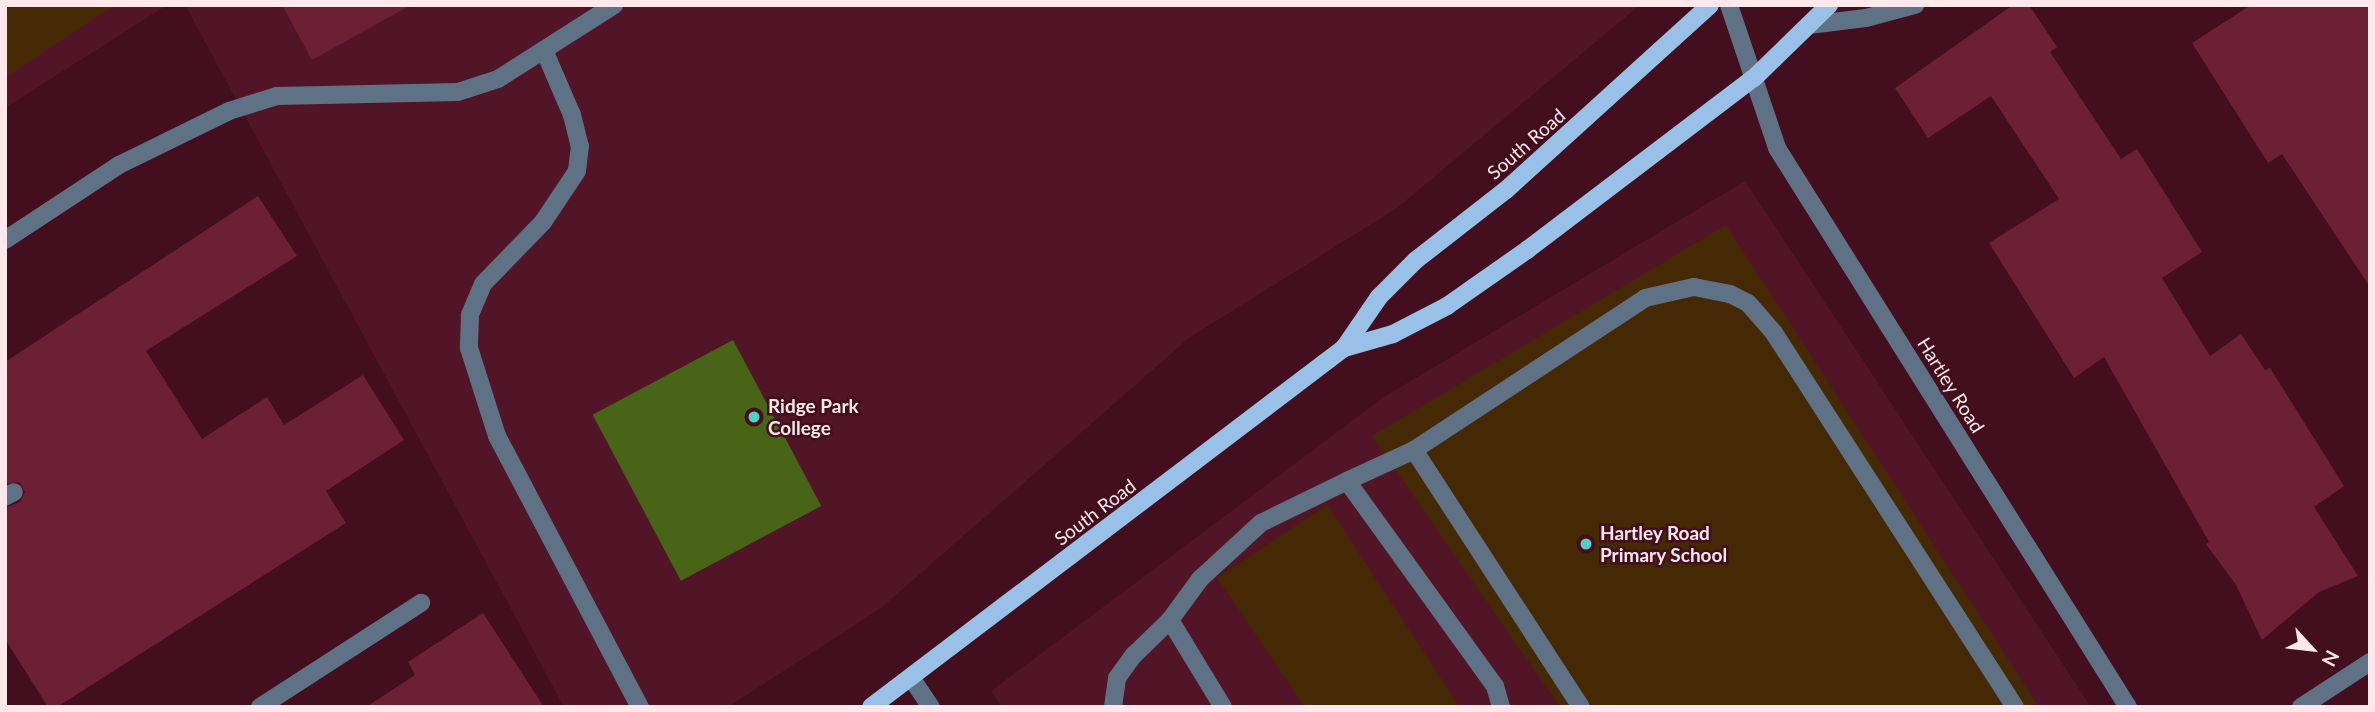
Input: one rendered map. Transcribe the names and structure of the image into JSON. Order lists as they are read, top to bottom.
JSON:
{
  "streets": {
    "main road": ["South Road"],
    "street": ["Hartley Road"]
  },
  "crossings": [
    ["South Road", "Hartley Road"]
  ],
  "places": ["Ridge Park College", "Hartley Road Primary School"],
  "north": "bottom right"
}
